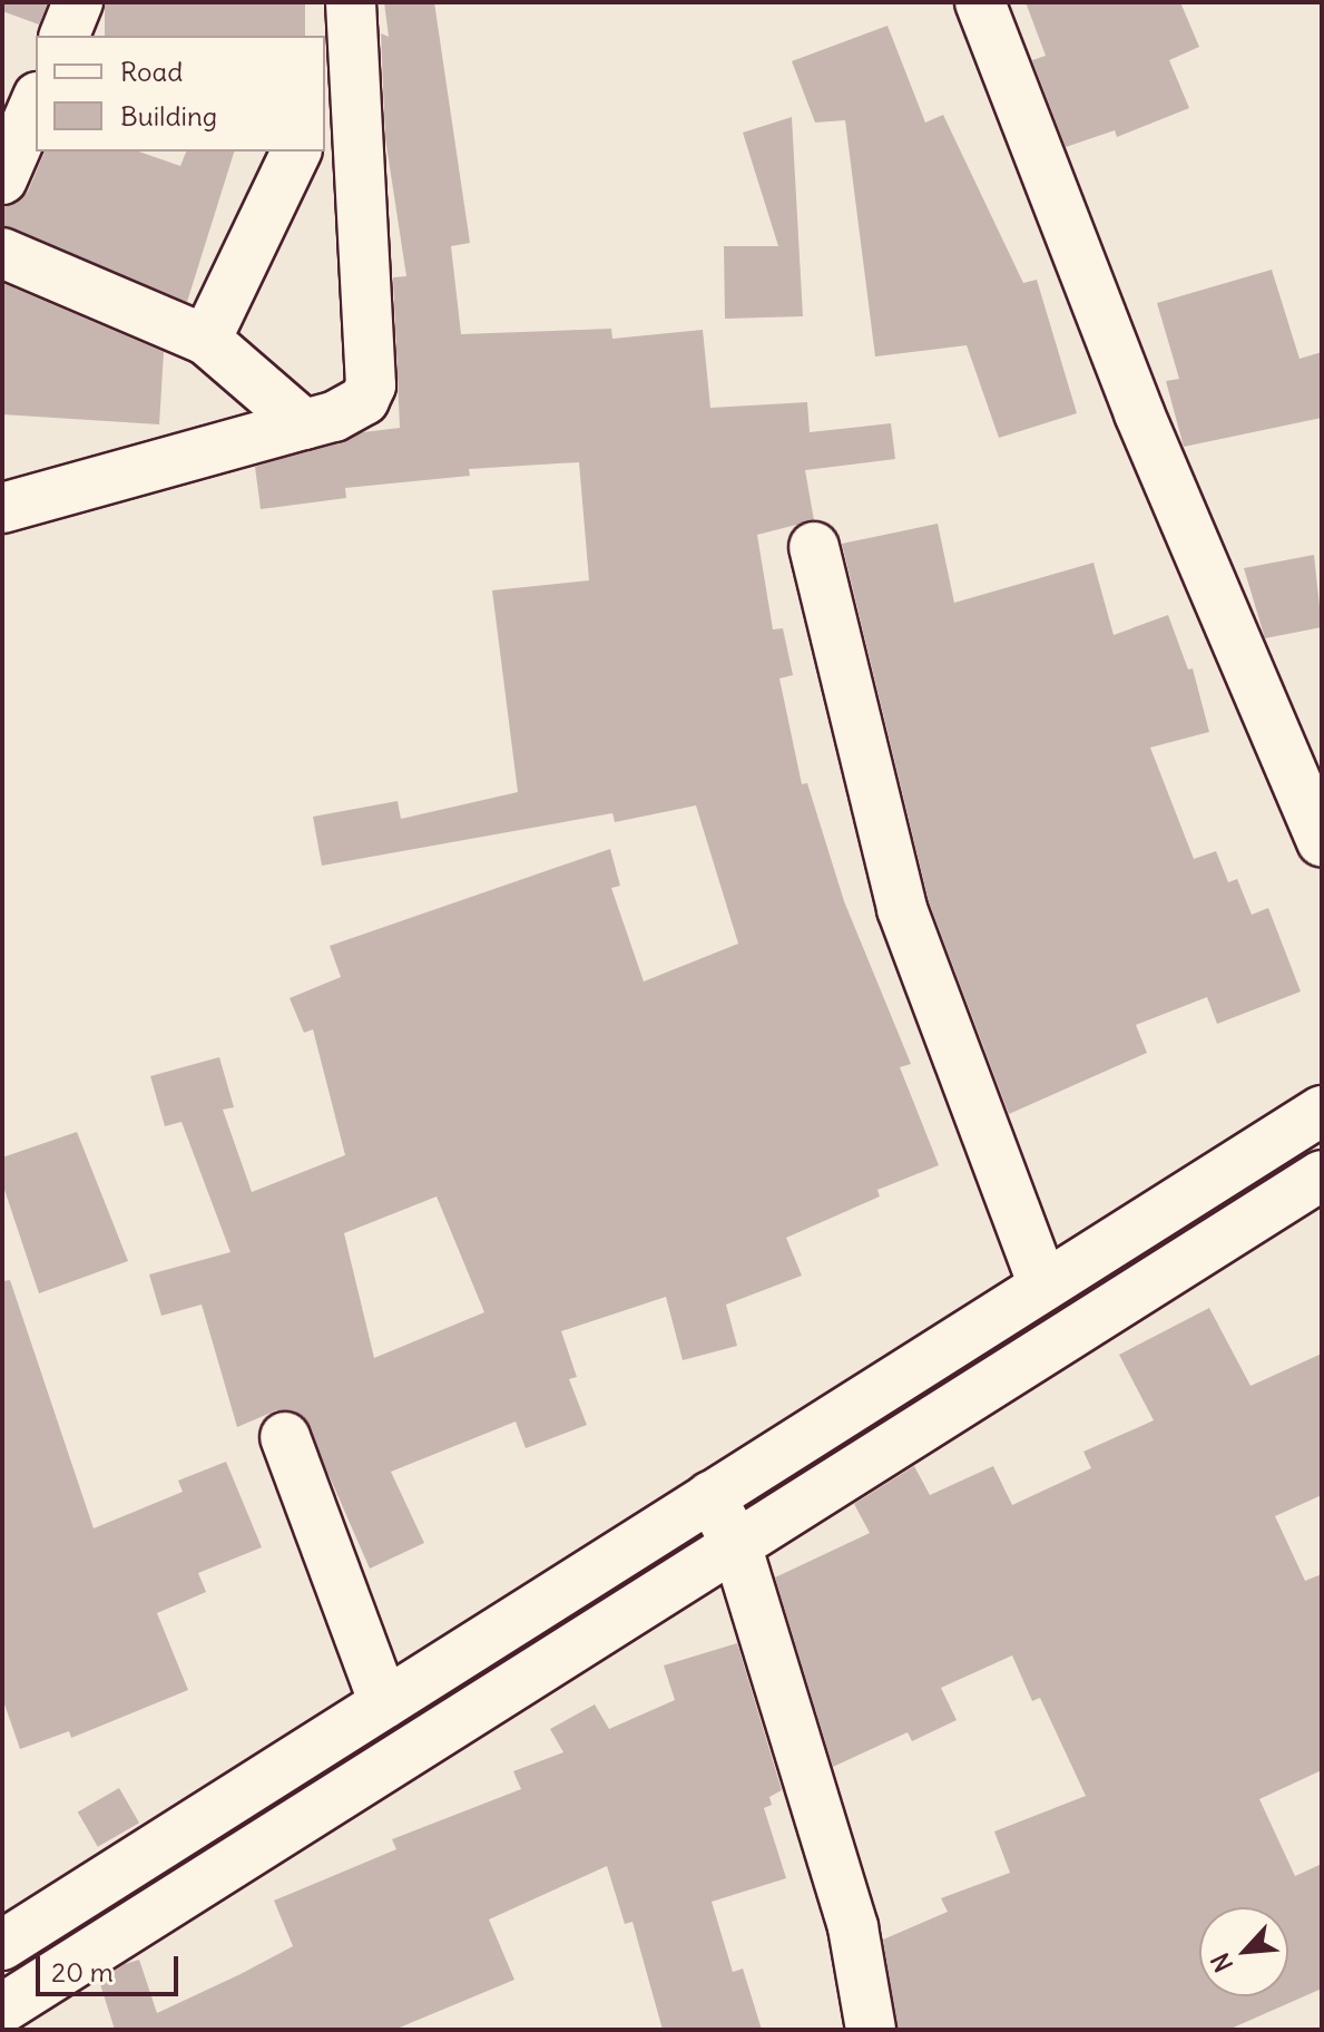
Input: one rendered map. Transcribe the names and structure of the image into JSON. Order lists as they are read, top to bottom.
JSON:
{
  "legend": ["Road", "Building"],
  "scale_bar": "20 m",
  "north": "bottom left"
}
